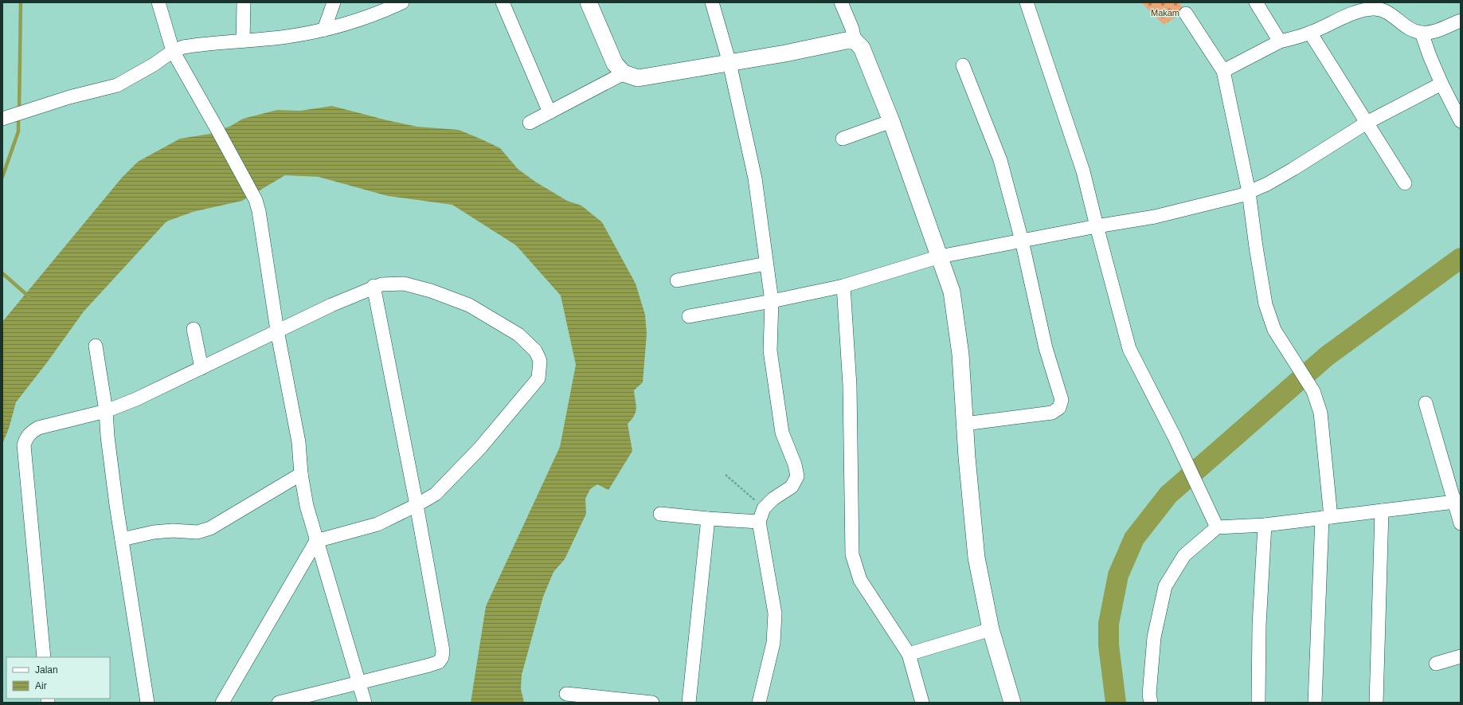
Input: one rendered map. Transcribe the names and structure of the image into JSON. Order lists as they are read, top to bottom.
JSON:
{
  "parks": ["Makam"],
  "legend": ["Jalan", "Air"]
}
